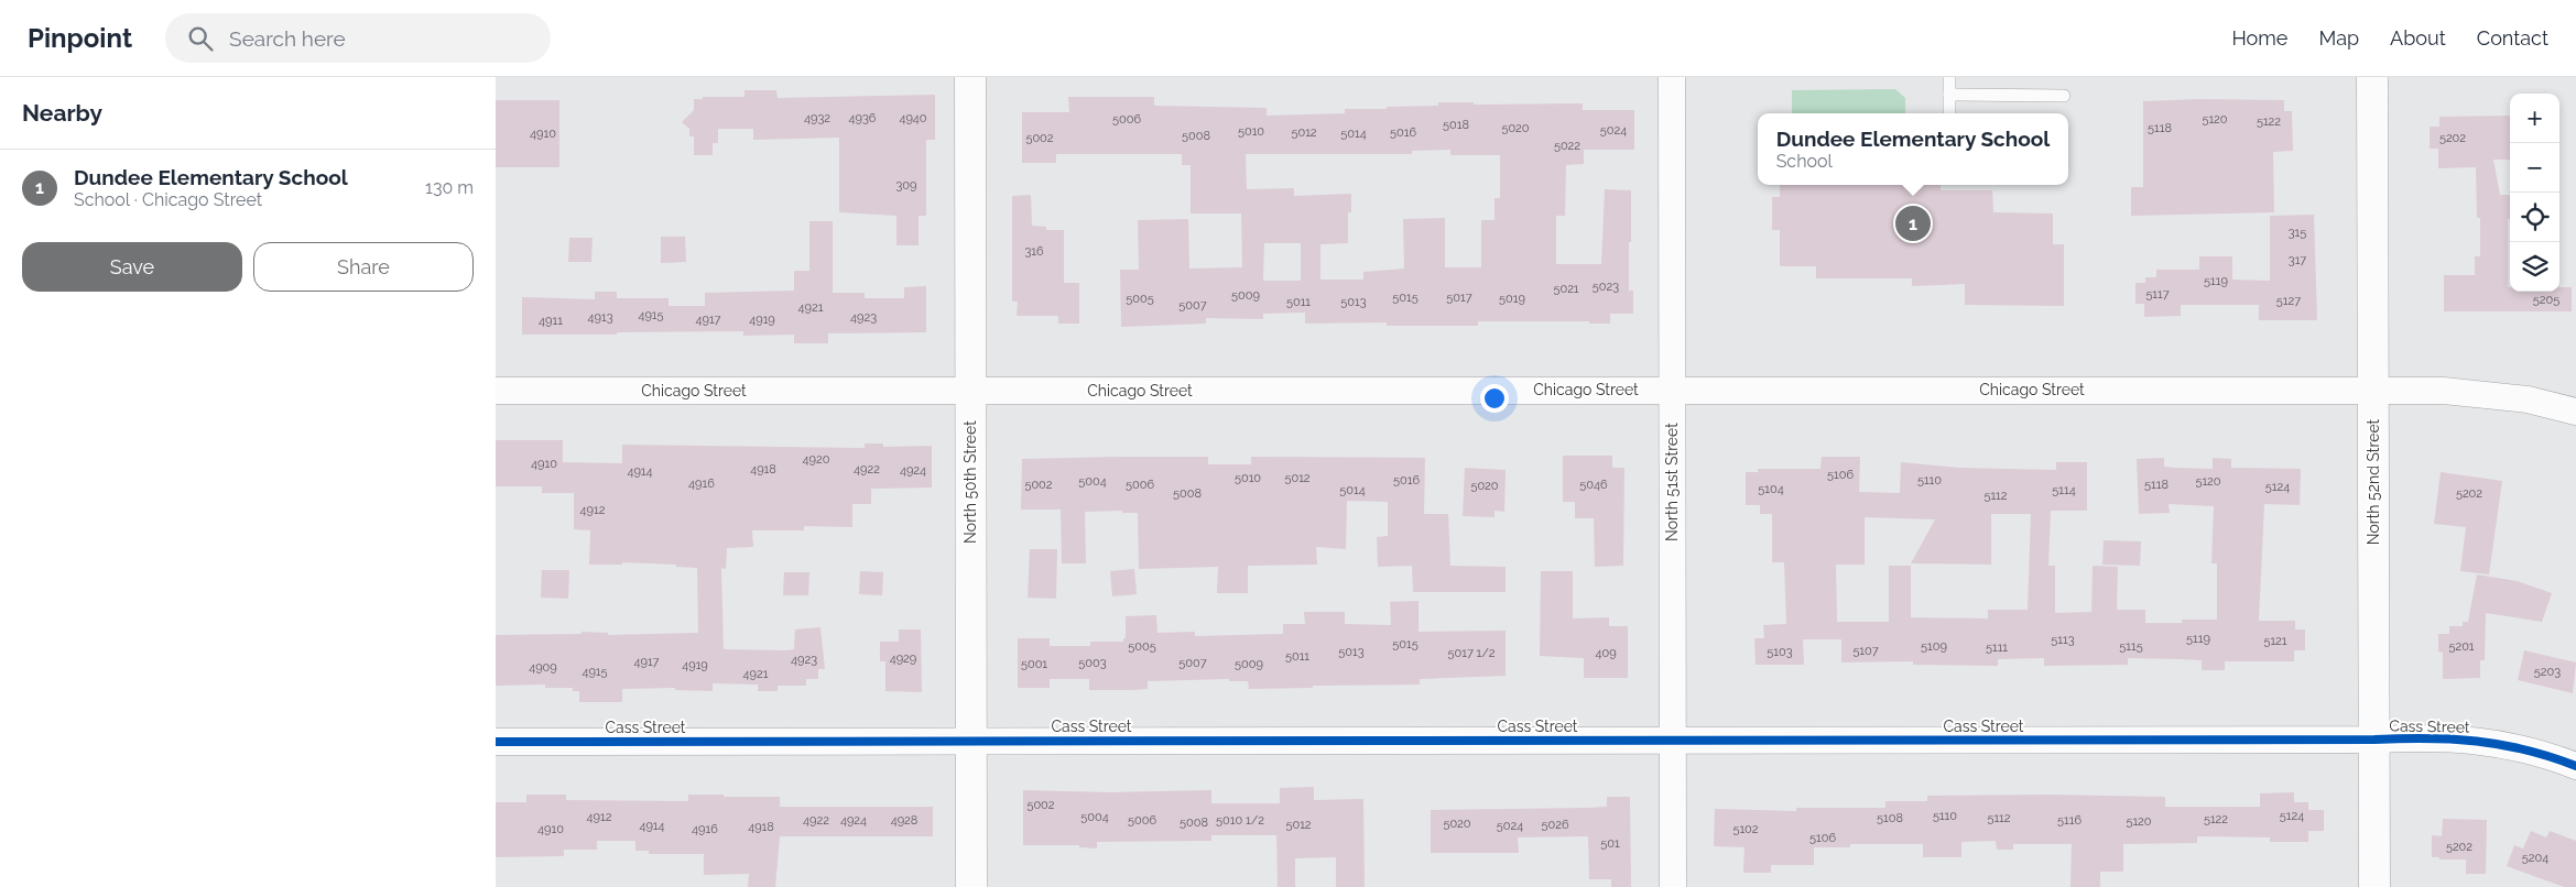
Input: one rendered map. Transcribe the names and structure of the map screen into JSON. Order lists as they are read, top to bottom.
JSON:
{
  "streets": {
    "street": [
      "Chicago Street",
      "North 50th Street",
      "North 51st Street",
      "North 52nd Street",
      "Cass Street"
    ]
  },
  "crossings": [
    ["Chicago Street", "North 50th Street"],
    ["Chicago Street", "North 51st Street"],
    ["Chicago Street", "North 52nd Street"],
    ["North 50th Street", "Cass Street"],
    ["North 51st Street", "Cass Street"],
    ["North 52nd Street", "Cass Street"]
  ],
  "house_numbers": [
    "4932",
    "4936",
    "4940",
    "5006",
    "5120",
    "5122",
    "5018",
    "5020",
    "5118",
    "5024",
    "5010",
    "5012",
    "5016",
    "4910",
    "5014",
    "5008",
    "5002",
    "5202",
    "5022",
    "309",
    "315",
    "316",
    "317",
    "5119",
    "5023",
    "5021",
    "5117",
    "5009",
    "5015",
    "5017",
    "5005",
    "5019",
    "5205",
    "5127",
    "5011",
    "5013",
    "5007",
    "4921",
    "4915",
    "4913",
    "4923",
    "4917",
    "4919",
    "4911",
    "4920",
    "4910",
    "4918",
    "4922",
    "4924",
    "4914",
    "5106",
    "5010",
    "5012",
    "5016",
    "5110",
    "5004",
    "5120",
    "4916",
    "5002",
    "5006",
    "5046",
    "5118",
    "5020",
    "5124",
    "5104",
    "5014",
    "5114",
    "5008",
    "5202",
    "5112",
    "4912",
    "5119",
    "5113",
    "5121",
    "5015",
    "5005",
    "5109",
    "5115",
    "5201",
    "5111",
    "5107",
    "5013",
    "5103",
    "5017 1/2",
    "409",
    "5011",
    "4929",
    "4923",
    "4917",
    "5003",
    "5007",
    "5001",
    "5009",
    "4919",
    "4909",
    "4915",
    "5203",
    "4921",
    "5002",
    "5110",
    "5124",
    "4912",
    "5004",
    "5108",
    "5112",
    "5122",
    "4922",
    "4924",
    "4928",
    "5006",
    "5010 1/2",
    "5116",
    "5120",
    "5008",
    "5020",
    "5012",
    "5026",
    "4914",
    "5024",
    "4918",
    "4910",
    "4916",
    "5102",
    "5106",
    "501",
    "5202",
    "5204"
  ],
  "page": {
    "header": "Pinpoint",
    "search": "Search here",
    "nav": [
      "Home",
      "Map",
      "About",
      "Contact"
    ],
    "heading": "Nearby",
    "map_buttons": ["+", "−"],
    "popup": ["Dundee Elementary School", "School"],
    "list": [
      {
        "mark": "1",
        "name": "Dundee Elementary School",
        "note": "School · Chicago Street",
        "value": "130 m"
      }
    ],
    "pins": "1",
    "buttons": ["Save", "Share"]
  }
}
